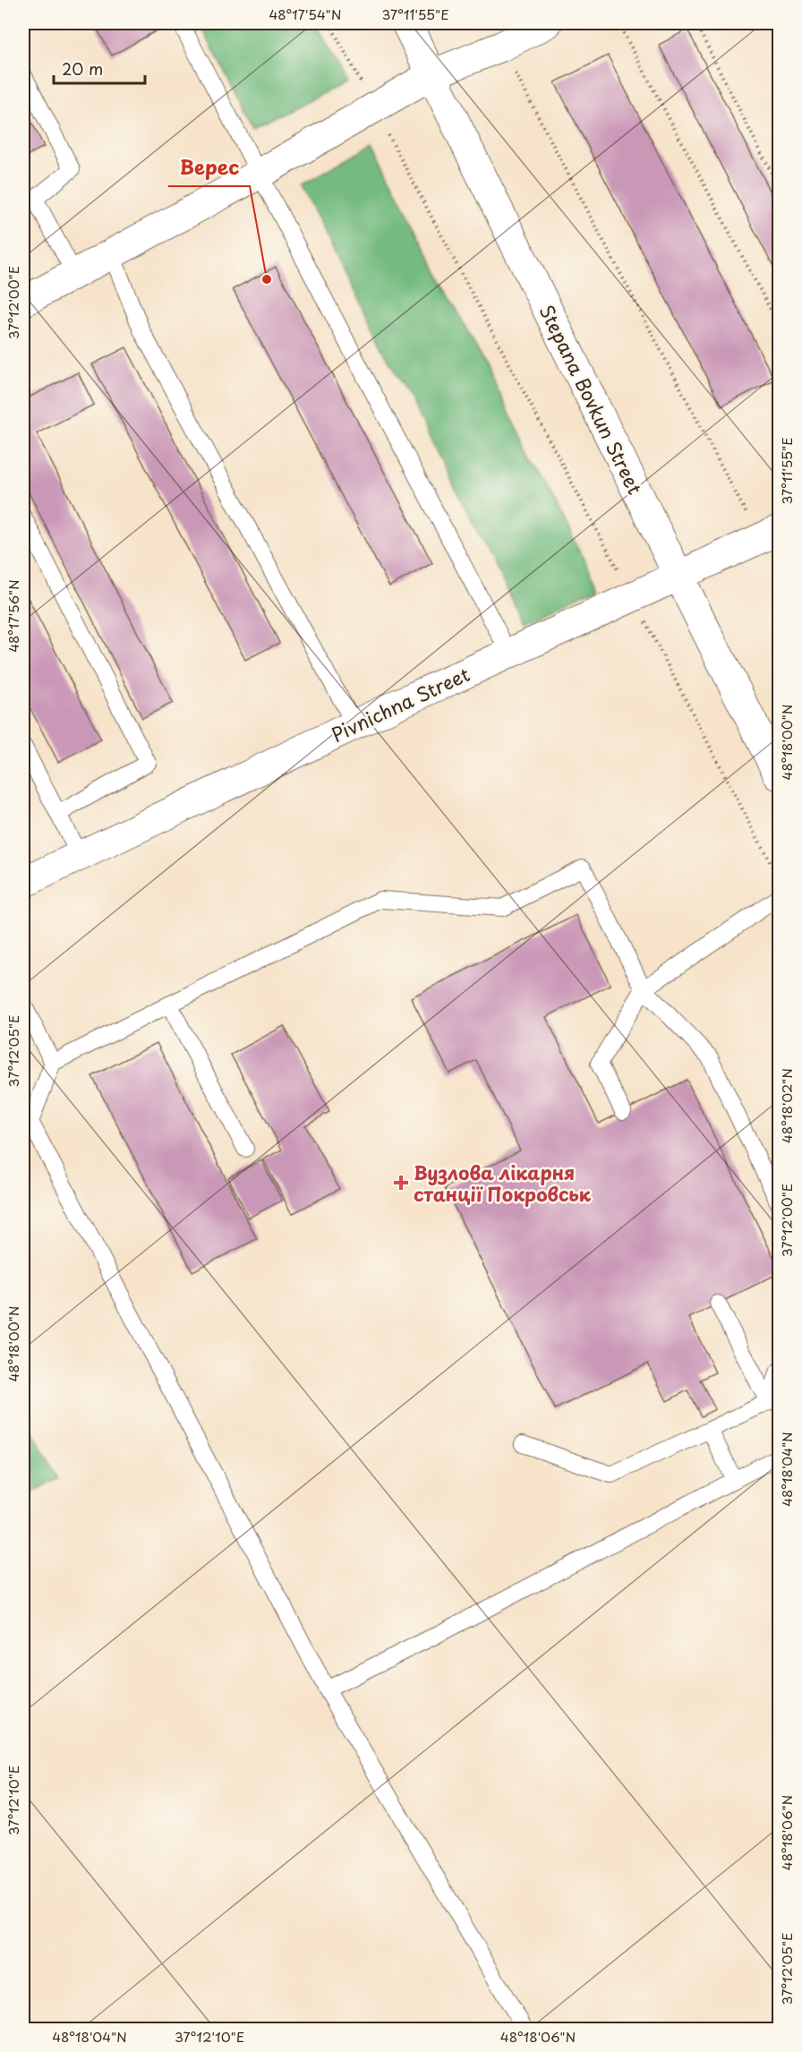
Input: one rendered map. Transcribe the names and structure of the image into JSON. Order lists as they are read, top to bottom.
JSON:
{
  "streets": {
    "street": ["Stepana Bovkun Street", "Pivnichna Street"]
  },
  "crossings": [
    ["Stepana Bovkun Street", "Pivnichna Street"]
  ],
  "places": {
    "other": ["Верес"],
    "health": ["Вузлова лікарня станції Покровськ"]
  },
  "scale_bar": "20 m",
  "coordinates": [
    "48°17'54\"N",
    "37°11'55\"E",
    "37°12'00\"E",
    "48°17'56\"N",
    "48°18'00\"N",
    "37°12'05\"E",
    "48°18'02\"N",
    "48°18'04\"N",
    "37°12'10\"E",
    "48°18'06\"N"
  ]
}
